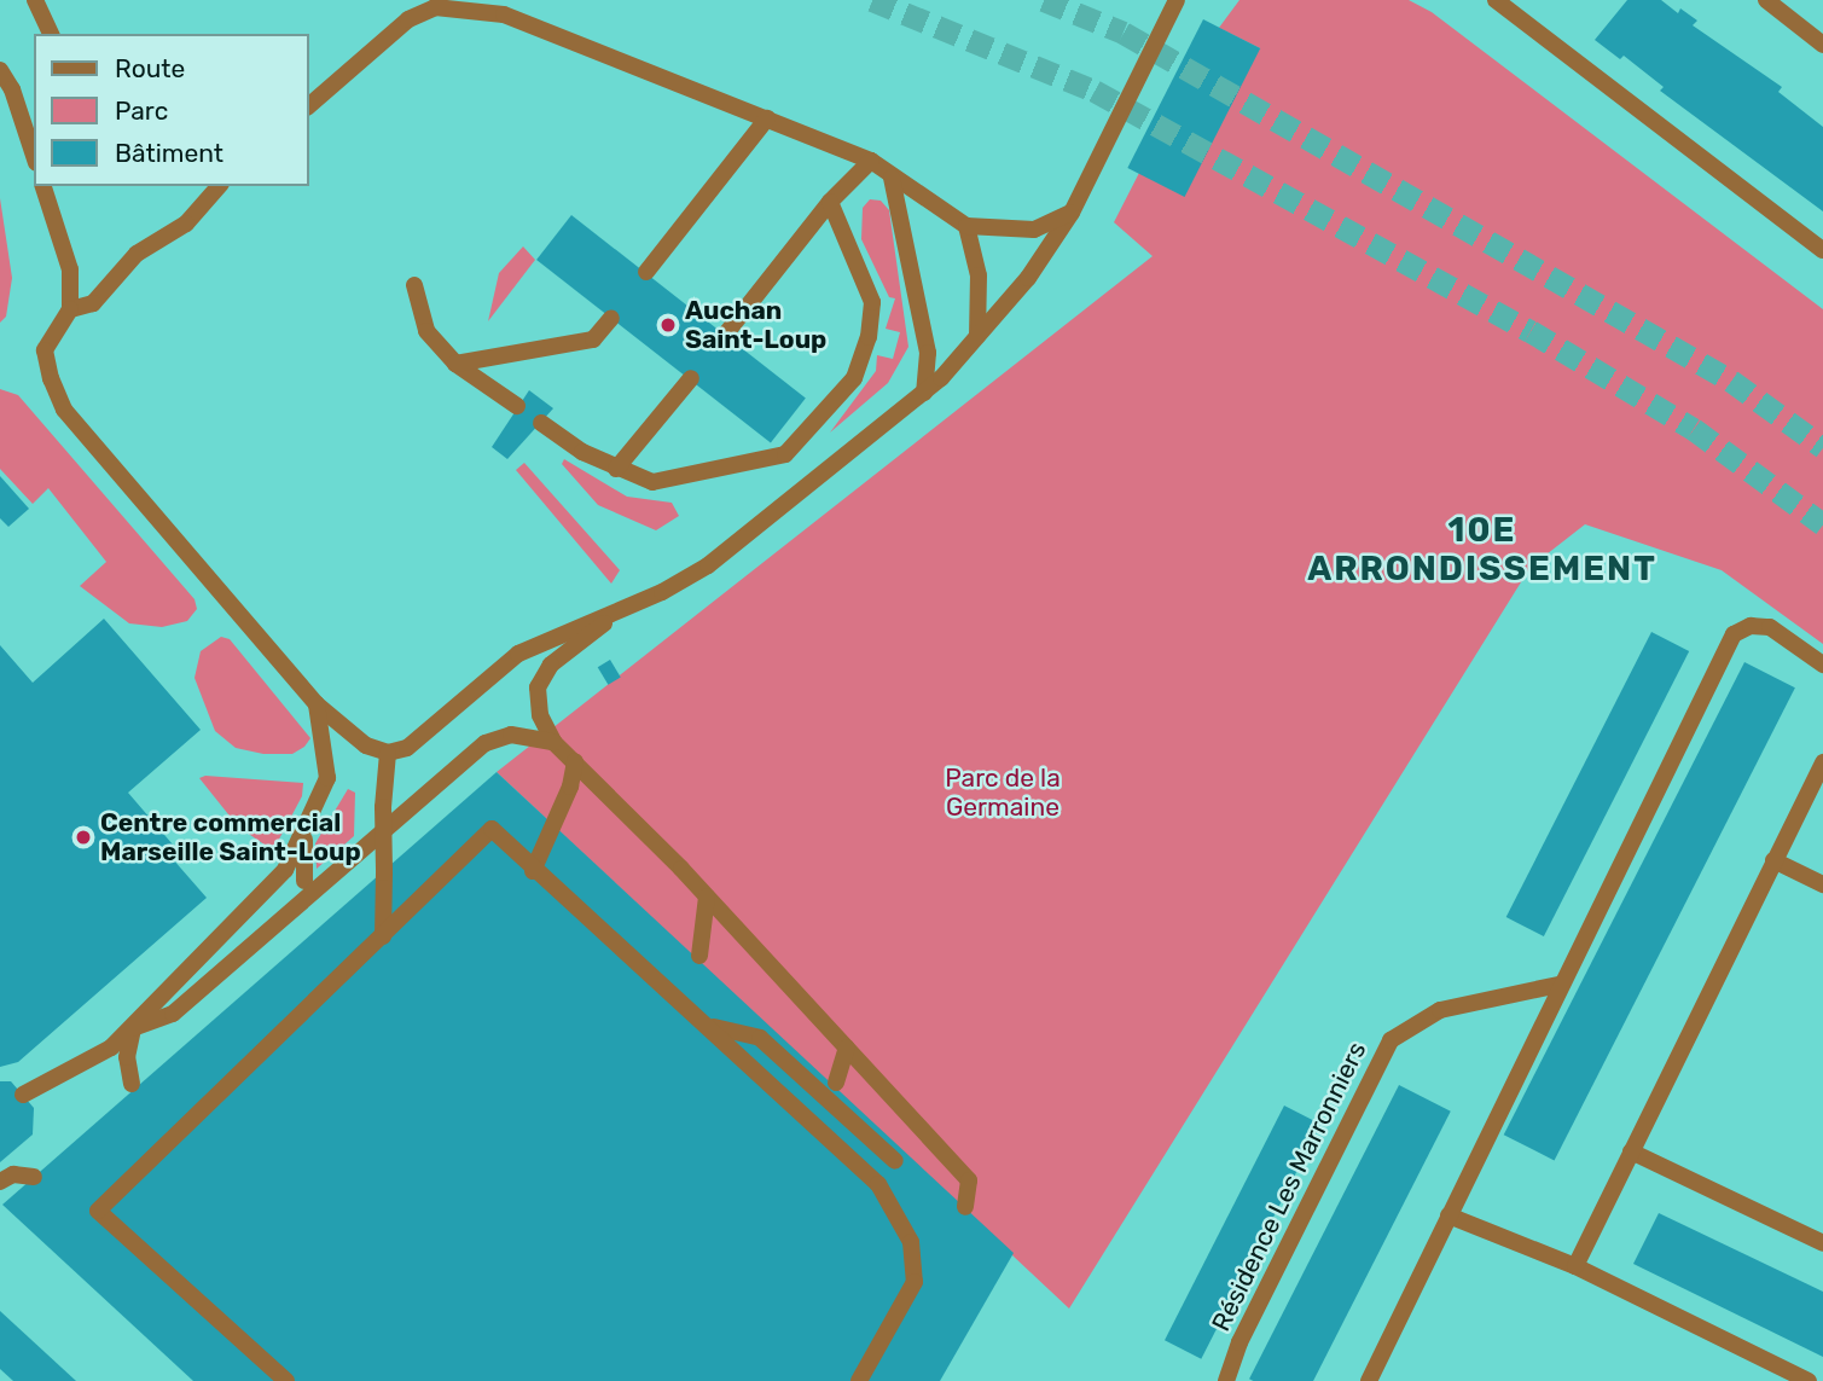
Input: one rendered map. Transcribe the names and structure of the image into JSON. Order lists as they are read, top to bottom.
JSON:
{
  "streets": {
    "street": ["Résidence Les Marronniers"]
  },
  "districts": ["10E ARRONDISSEMENT"],
  "parks": ["Parc de la Germaine"],
  "places": ["Auchan Saint-Loup", "Centre commercial Marseille Saint-Loup"],
  "legend": ["Route", "Parc", "Bâtiment"]
}
